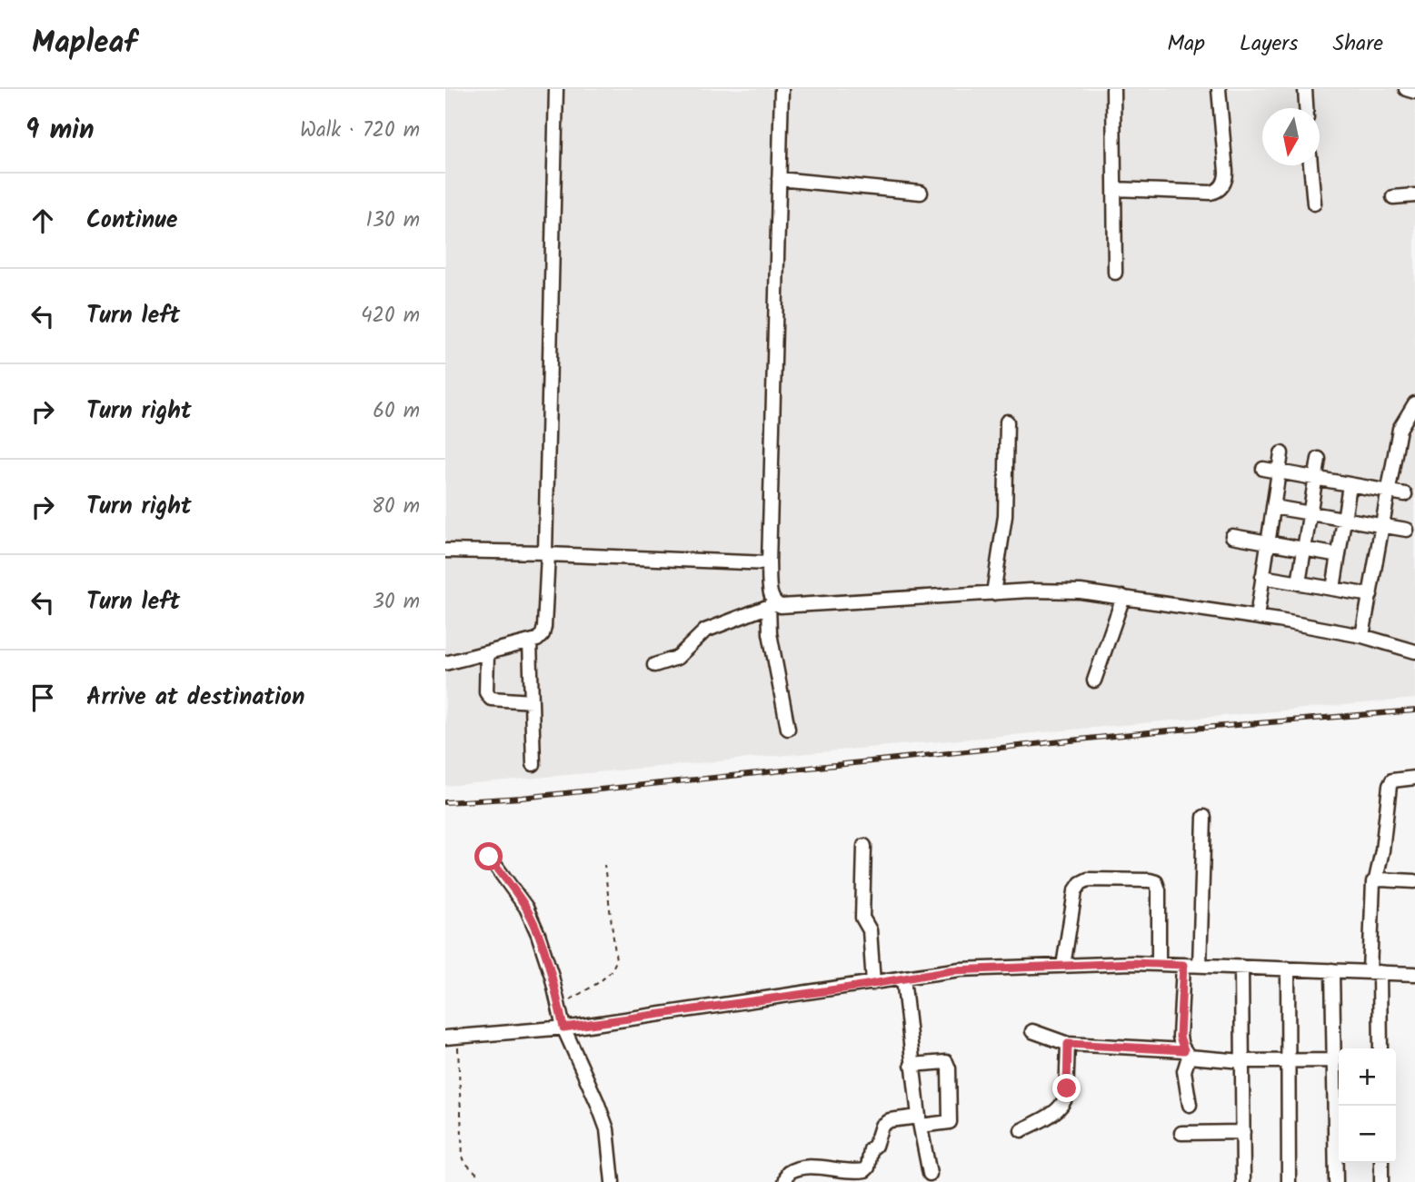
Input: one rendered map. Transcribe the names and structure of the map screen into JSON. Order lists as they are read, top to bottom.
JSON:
{
  "north": "bottom",
  "page": {
    "header": "Mapleaf",
    "nav": ["Map", "Layers", "Share"],
    "heading": ["9 min", "Walk · 720 m"],
    "list": [
      ["Continue", "130 m"],
      ["Turn left", "420 m"],
      ["Turn right", "60 m"],
      ["Turn right", "80 m"],
      ["Turn left", "30 m"],
      "Arrive at destination"
    ],
    "map_buttons": ["+", "−"]
  }
}
